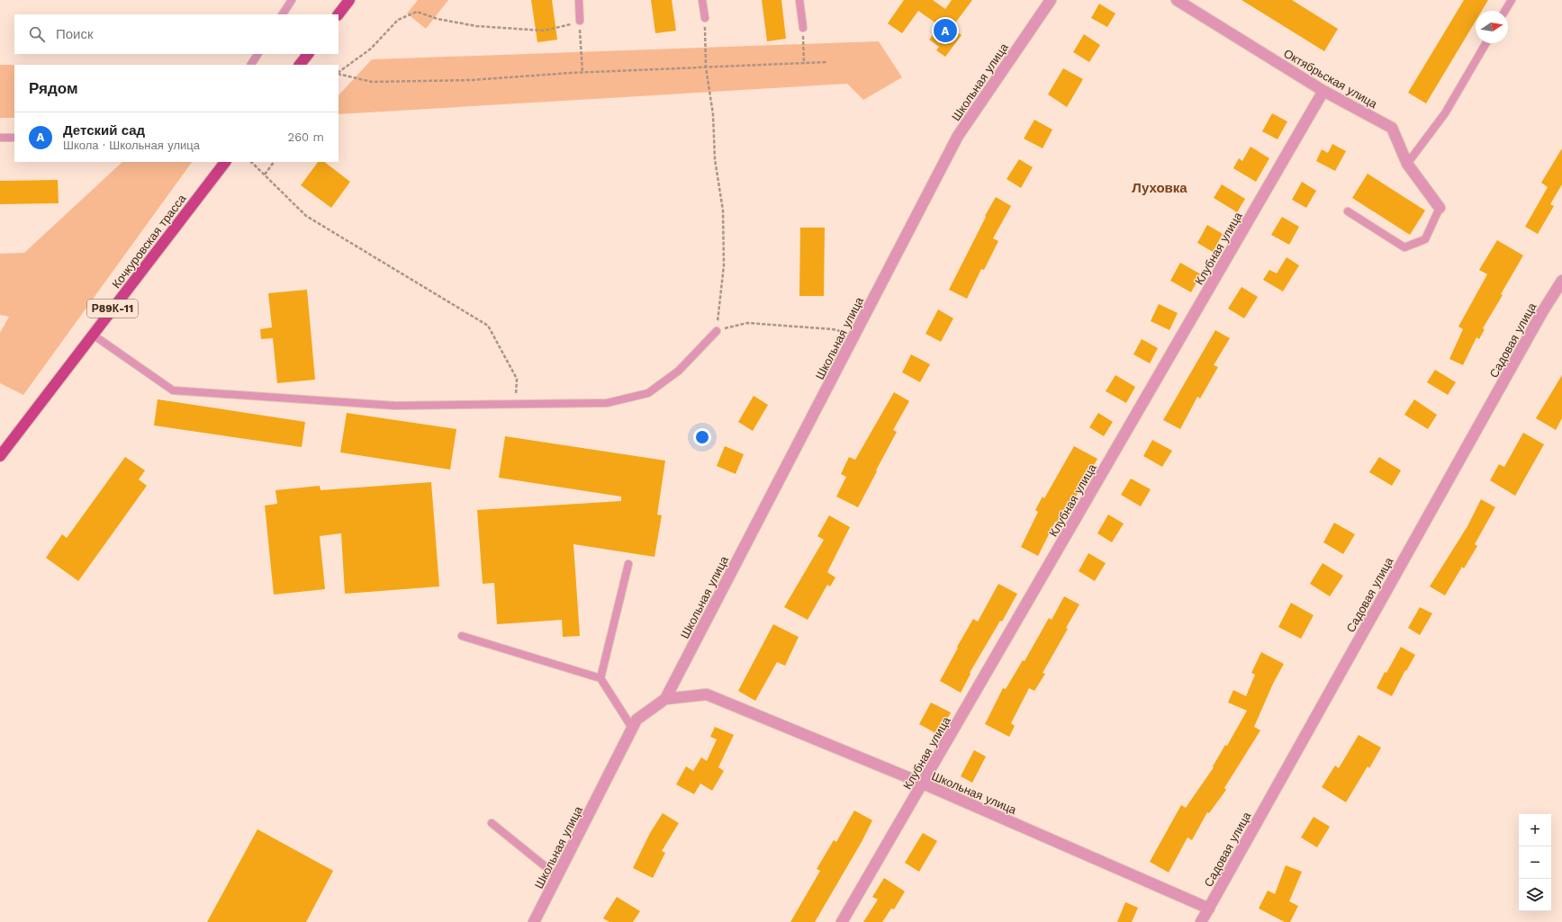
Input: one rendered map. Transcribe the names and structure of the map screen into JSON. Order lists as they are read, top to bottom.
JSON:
{
  "streets": {
    "main road": ["Кочкуровская трасса", "Р89К-11"],
    "street": [
      "Октябрьская улица",
      "Школьная улица",
      "Клубная улица",
      "Садовая улица"
    ]
  },
  "crossings": [
    ["Октябрьская улица", "Клубная улица"],
    ["Школьная улица", "Клубная улица"],
    ["Школьная улица", "Садовая улица"]
  ],
  "districts": ["Луховка"],
  "north": "right",
  "page": {
    "search": "Поиск",
    "pins": "A",
    "heading": "Рядом",
    "list": [
      {
        "mark": "A",
        "name": "Детский сад",
        "note": "Школа · Школьная улица",
        "value": "260 m"
      }
    ],
    "map_buttons": ["+", "−"]
  }
}
